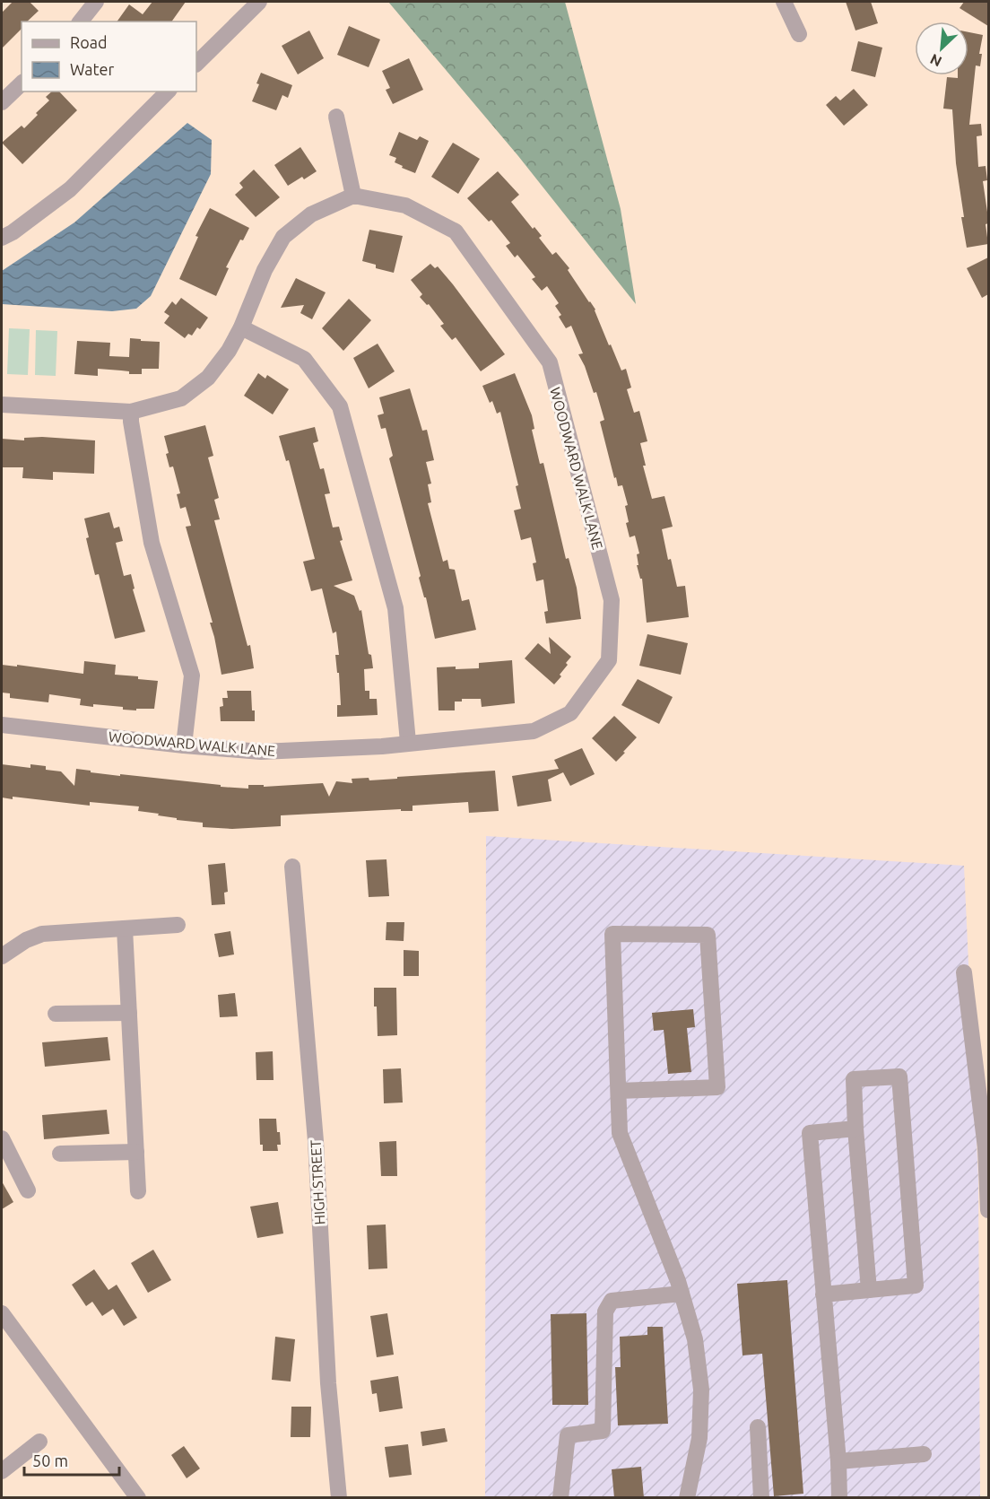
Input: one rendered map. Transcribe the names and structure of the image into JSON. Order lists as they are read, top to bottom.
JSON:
{
  "streets": {
    "street": ["WOODWARD WALK LANE", "HIGH STREET"]
  },
  "legend": ["Road", "Water"],
  "scale_bar": "50 m",
  "north": "bottom left"
}
